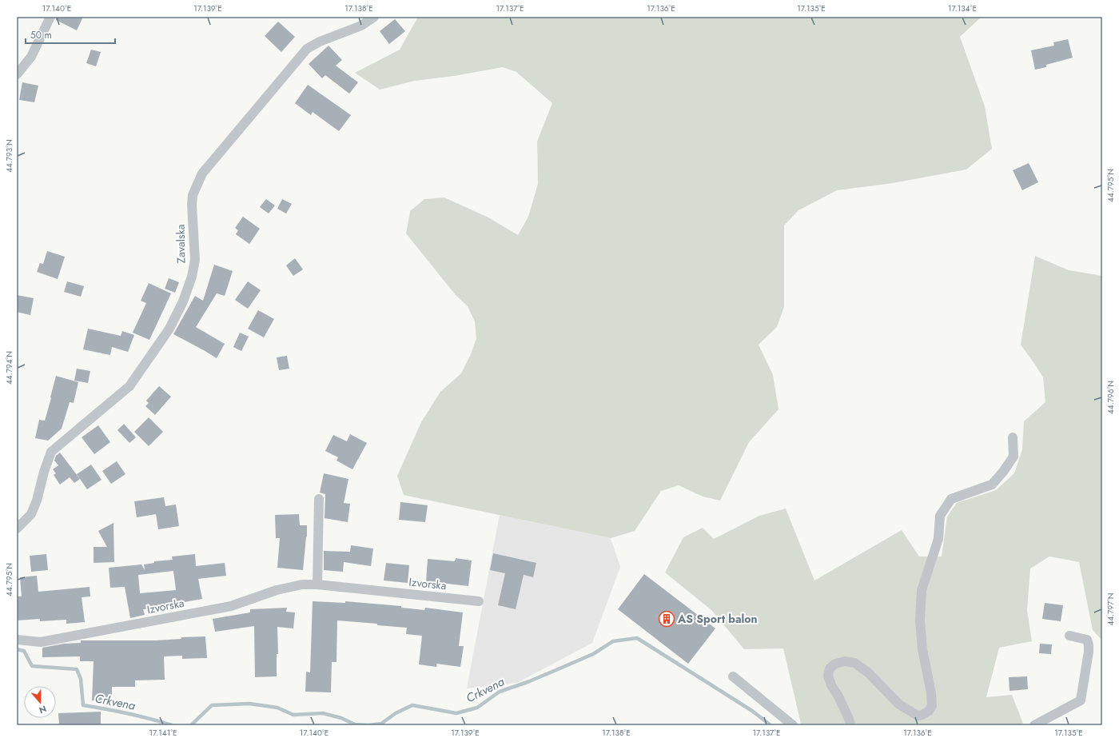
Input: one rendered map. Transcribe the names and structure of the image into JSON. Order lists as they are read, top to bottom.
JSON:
{
  "streets": {
    "street": ["Zavalska", "Izvorska"]
  },
  "water": ["Crkvena"],
  "places": {
    "building": ["AS Sport balon"]
  },
  "scale_bar": "50 m",
  "north": "bottom",
  "coordinates": [
    "17.140°E",
    "17.139°E",
    "17.138°E",
    "17.137°E",
    "17.136°E",
    "17.135°E",
    "17.134°E",
    "44.793°N",
    "44.795°N",
    "44.794°N",
    "44.796°N",
    "44.797°N",
    "17.141°E"
  ]
}
